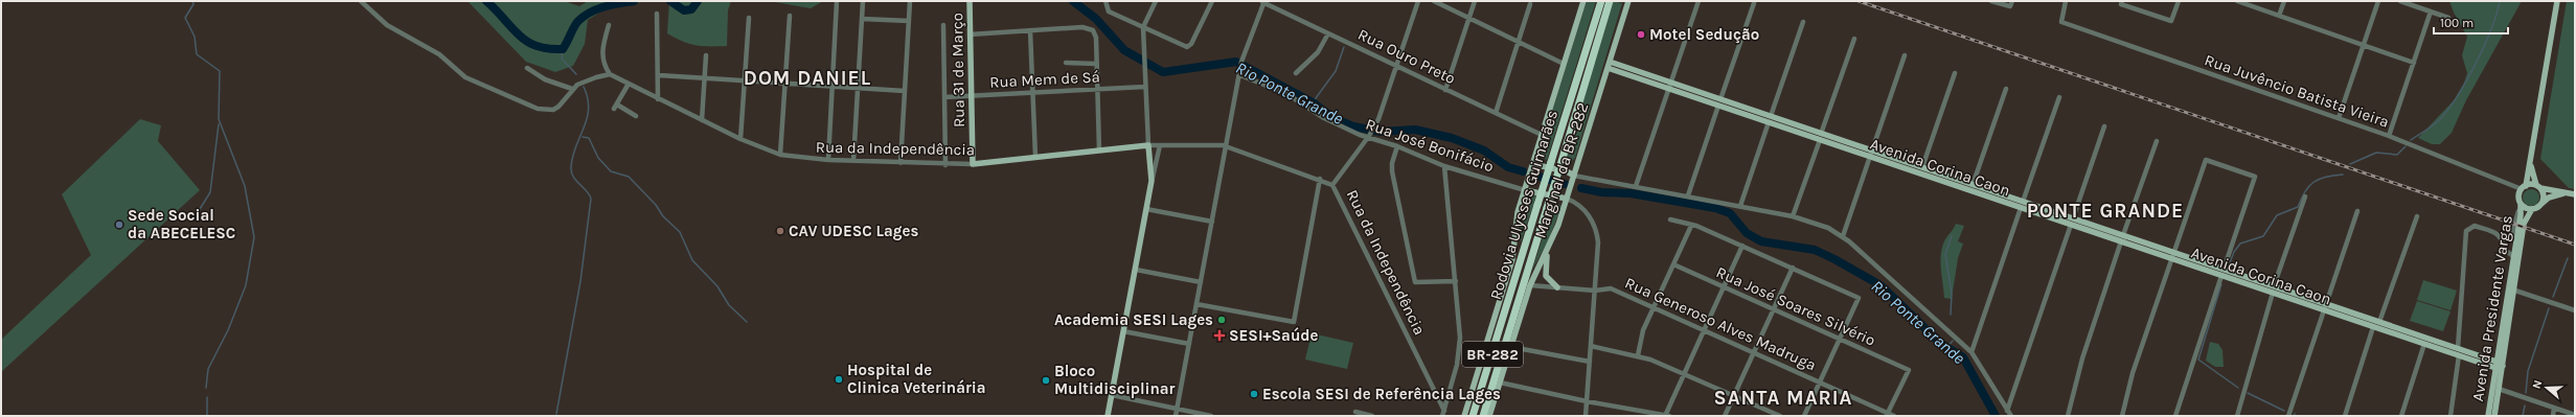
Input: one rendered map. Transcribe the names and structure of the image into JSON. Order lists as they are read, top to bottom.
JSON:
{
  "streets": {
    "highway": ["Rodovia Ulysses Guimarães", "BR-282"],
    "main road": [
      "Rua 31 de Março",
      "Rua da Independência",
      "Avenida Corina Caon",
      "Marginal da BR-282",
      "Avenida Presidente Vargas"
    ],
    "street": [
      "Rua Ouro Preto",
      "Rua Mem de Sá",
      "Rua Juvêncio Batista Vieira",
      "Rua José Bonifácio",
      "Rua José Soares Silvério",
      "Rua Generoso Alves Madruga"
    ]
  },
  "crossings": [
    ["Rua Ouro Preto", "Marginal da BR-282"],
    ["Rua 31 de Março", "Rua Mem de Sá"],
    ["Rua 31 de Março", "Rua da Independência"],
    ["Rua Juvêncio Batista Vieira", "Avenida Presidente Vargas"],
    ["Rua José Bonifácio", "Marginal da BR-282"],
    ["Avenida Corina Caon", "Marginal da BR-282"],
    ["Avenida Corina Caon", "Avenida Presidente Vargas"],
    ["Marginal da BR-282", "Rua Generoso Alves Madruga"],
    ["Rua José Soares Silvério", "Rua Generoso Alves Madruga"]
  ],
  "districts": ["DOM DANIEL", "PONTE GRANDE", "SANTA MARIA"],
  "water": ["Rio Ponte Grande"],
  "places": {
    "other": [
      "Motel Sedução",
      "Sede Social da ABECELESC",
      "CAV UDESC Lages",
      "Academia SESI Lages",
      "Hospital de Clinica Veterinária",
      "Bloco Multidisciplinar",
      "Escola SESI de Referência Lages"
    ],
    "health": ["SESI+Saúde"]
  },
  "scale_bar": "100 m",
  "north": "left"
}
